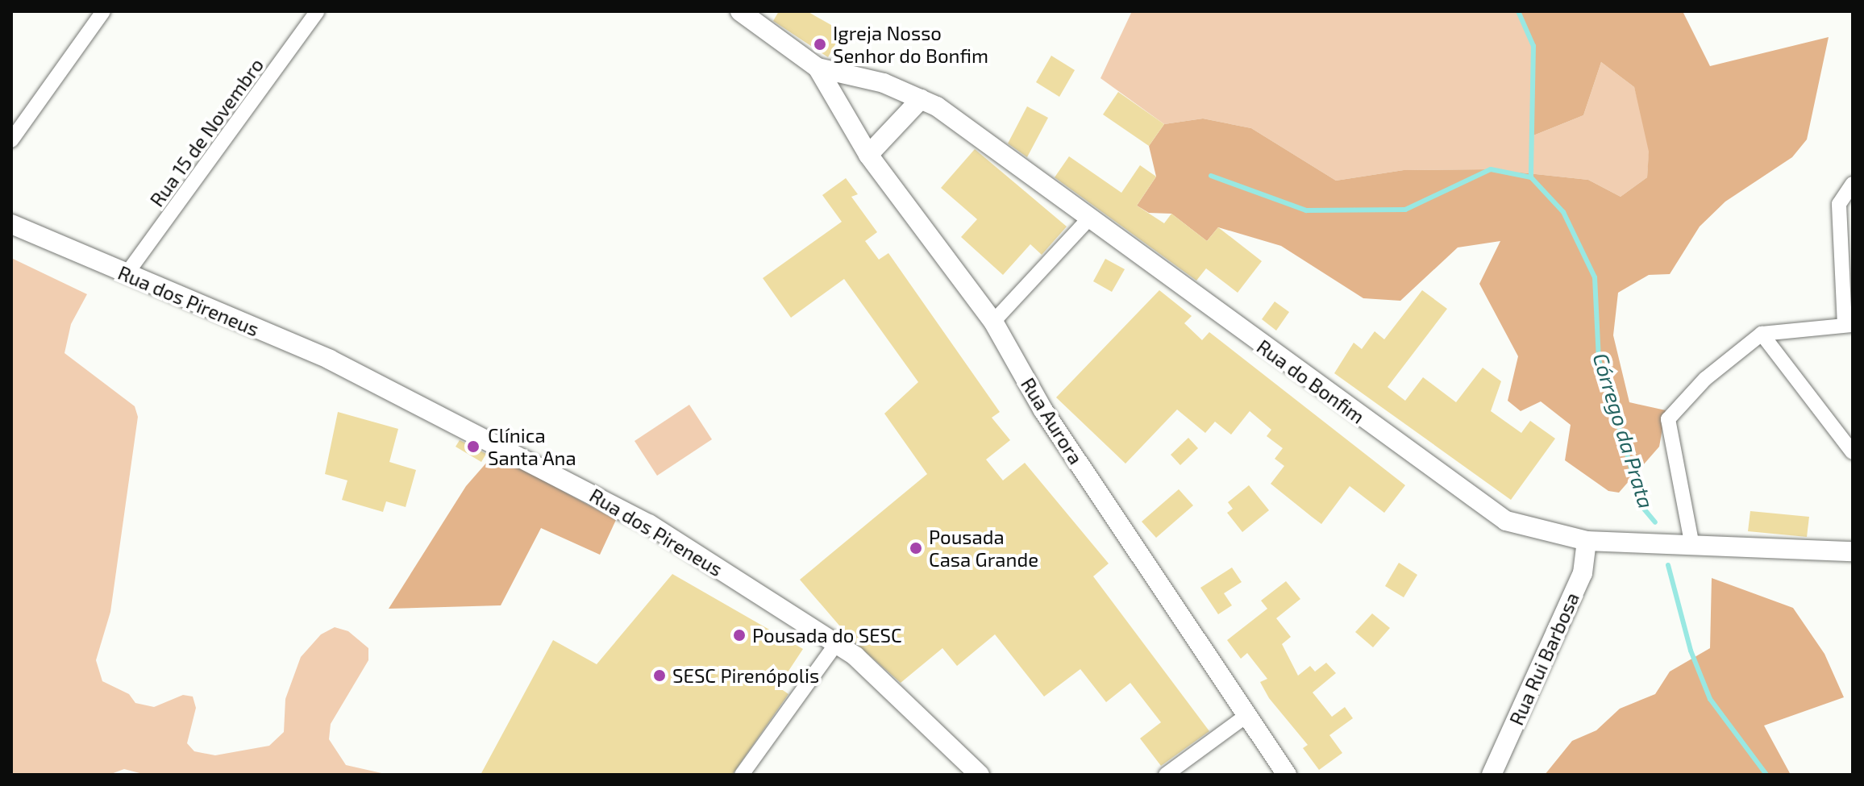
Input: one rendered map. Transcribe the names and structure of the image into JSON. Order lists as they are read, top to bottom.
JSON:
{
  "streets": {
    "main road": [
      "Rua dos Pireneus",
      "Rua do Bonfim",
      "Rua Aurora",
      "Rua Rui Barbosa"
    ],
    "street": ["Rua 15 de Novembro"]
  },
  "crossings": [
    ["Rua 15 de Novembro", "Rua dos Pireneus"],
    ["Rua do Bonfim", "Rua Aurora"],
    ["Rua do Bonfim", "Rua Rui Barbosa"]
  ],
  "water": ["Córrego da Prata"],
  "places": [
    "Igreja Nosso Senhor do Bonfim",
    "Clínica Santa Ana",
    "Pousada Casa Grande",
    "Pousada do SESC",
    "SESC Pirenópolis"
  ]
}
